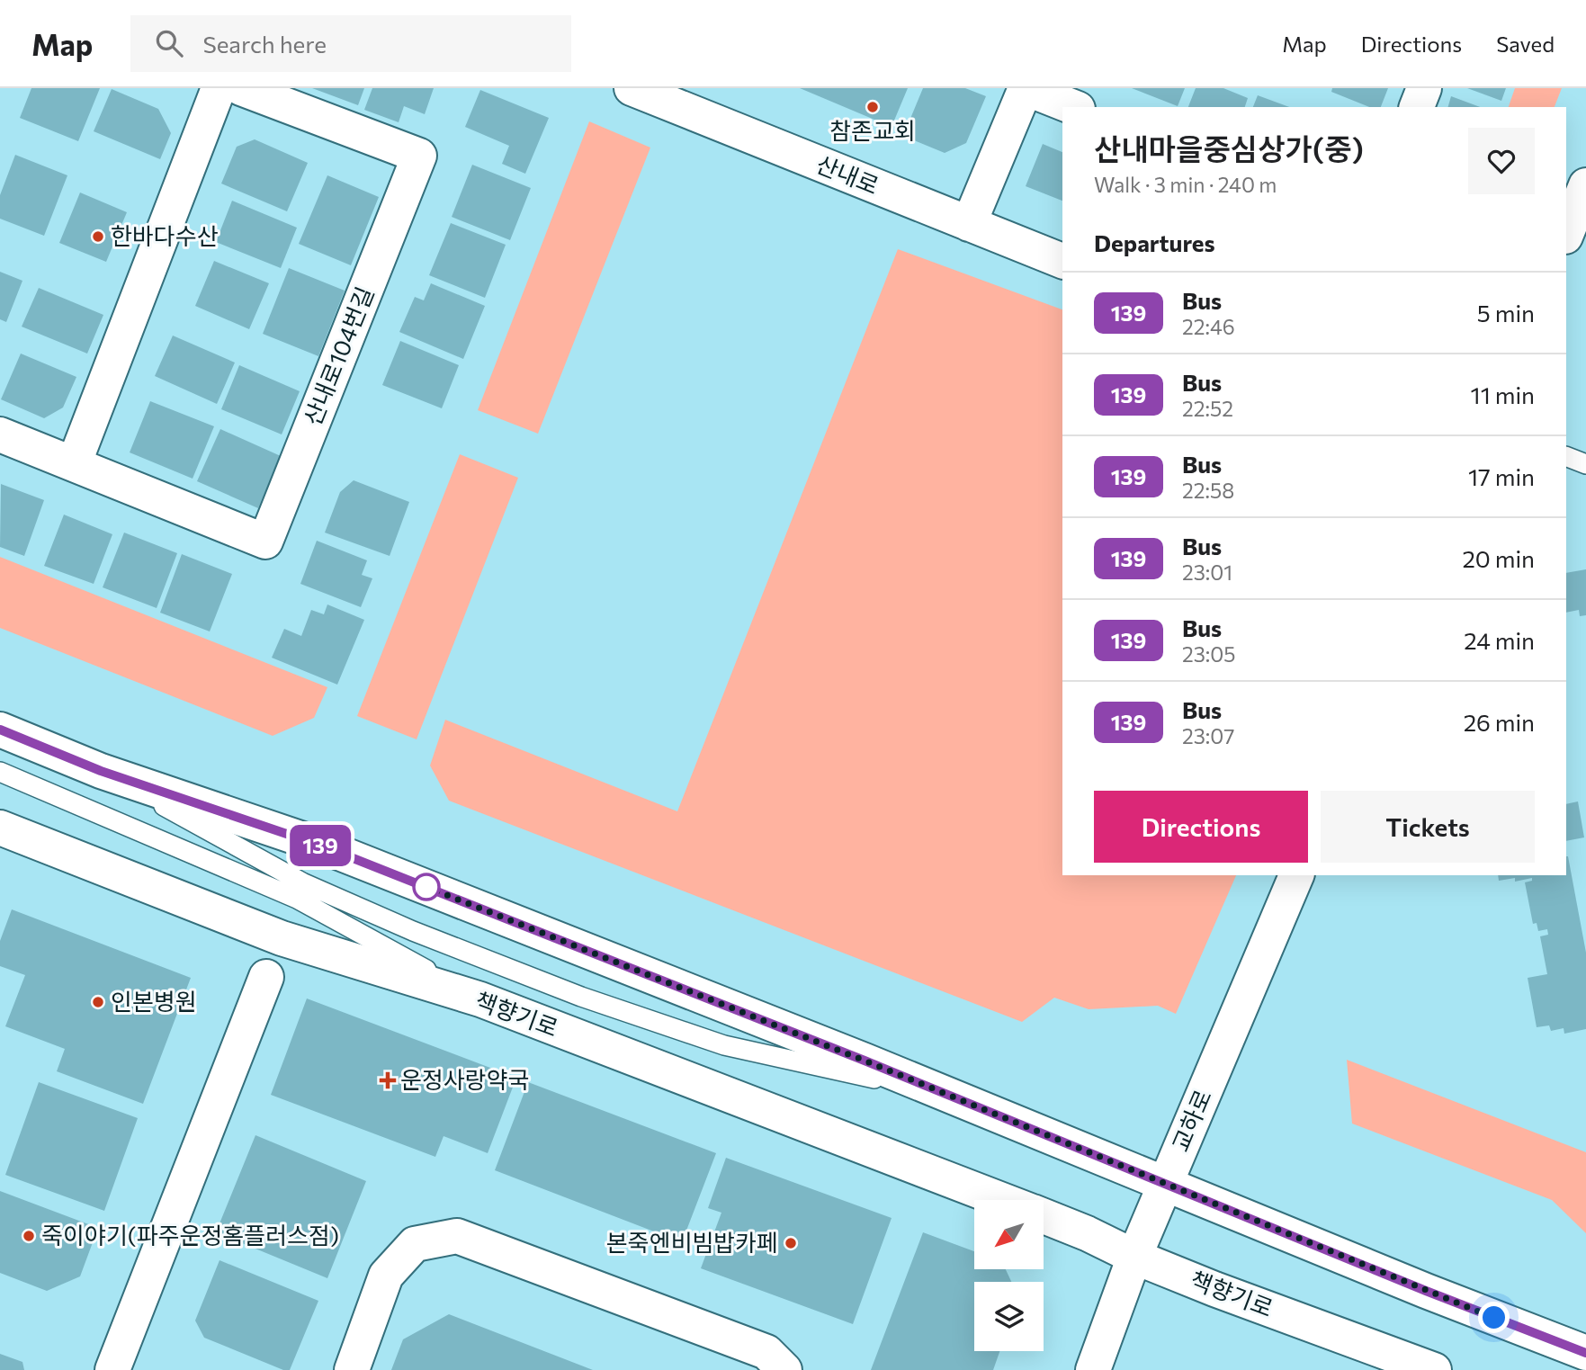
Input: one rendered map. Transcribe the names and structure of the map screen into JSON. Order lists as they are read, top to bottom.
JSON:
{
  "streets": {
    "street": [
      "산내로",
      "산내로104번길",
      "책향기로",
      "교하로"
    ]
  },
  "crossings": [
    ["책향기로", "교하로"]
  ],
  "places": {
    "other": [
      "참존교회",
      "한바다수산",
      "인본병원",
      "죽이야기(파주운정홈플러스점)",
      "본죽엔비빔밥카페"
    ],
    "health": ["운정사랑약국"]
  },
  "lines": ["bus line 139"],
  "north": "bottom left",
  "page": {
    "header": "Map",
    "search": "Search here",
    "nav": ["Map", "Directions", "Saved"],
    "on_map": "139",
    "heading": [
      ["산내마을중심상가(중)", "Walk · 3 min · 240 m"],
      "Departures"
    ],
    "list": [
      {
        "mark": "139",
        "name": "Bus",
        "note": "22:46",
        "value": "5 min"
      },
      {
        "mark": "139",
        "name": "Bus",
        "note": "22:52",
        "value": "11 min"
      },
      {
        "mark": "139",
        "name": "Bus",
        "note": "22:58",
        "value": "17 min"
      },
      {
        "mark": "139",
        "name": "Bus",
        "note": "23:01",
        "value": "20 min"
      },
      {
        "mark": "139",
        "name": "Bus",
        "note": "23:05",
        "value": "24 min"
      },
      {
        "mark": "139",
        "name": "Bus",
        "note": "23:07",
        "value": "26 min"
      }
    ],
    "buttons": ["Directions", "Tickets"]
  }
}
